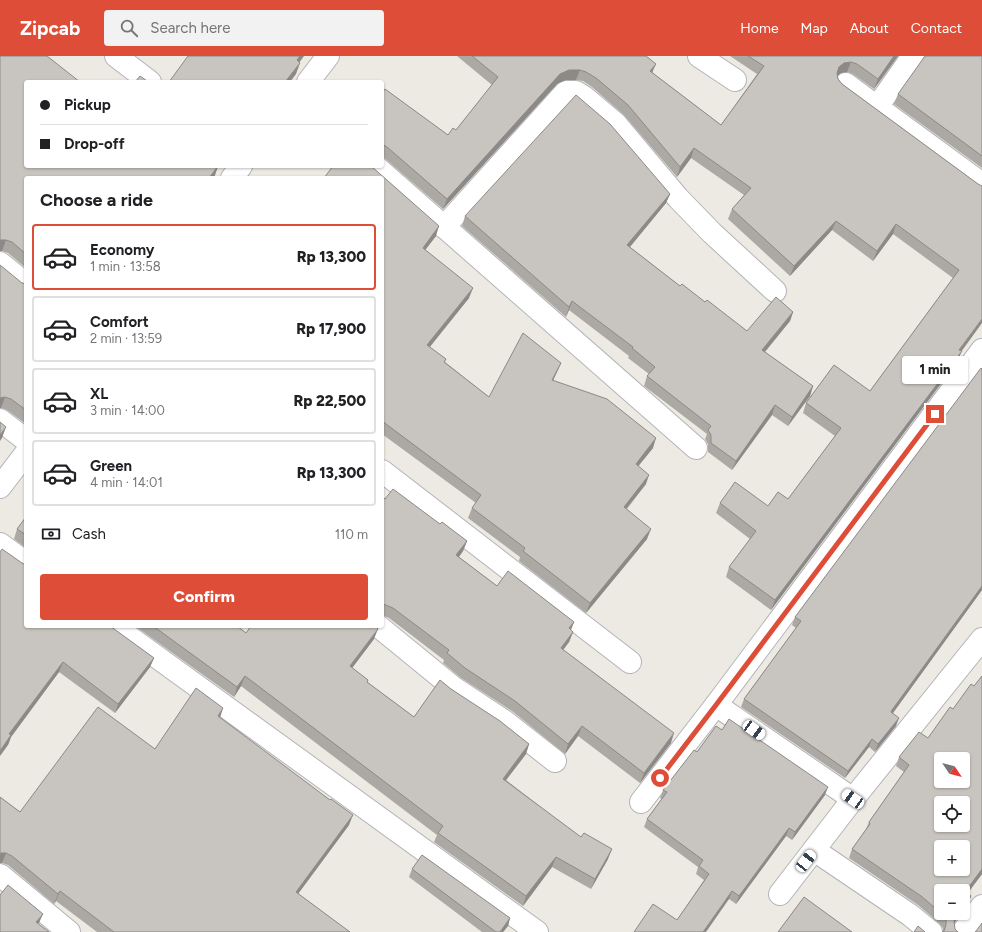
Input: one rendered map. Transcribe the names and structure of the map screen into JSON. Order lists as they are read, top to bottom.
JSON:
{
  "north": "bottom right",
  "page": {
    "header": "Zipcab",
    "search": "Search here",
    "nav": [
      "Home",
      "Map",
      "About",
      "Contact"
    ],
    "banner": ["Pickup", "Drop-off"],
    "heading": "Choose a ride",
    "list": [
      {
        "name": "Economy",
        "note": "1 min · 13:58",
        "value": "Rp 13,300"
      },
      {
        "name": "Comfort",
        "note": "2 min · 13:59",
        "value": "Rp 17,900"
      },
      {
        "name": "XL",
        "note": "3 min · 14:00",
        "value": "Rp 22,500"
      },
      {
        "name": "Green",
        "note": "4 min · 14:01",
        "value": "Rp 13,300"
      }
    ],
    "bubble": "1 min",
    "pay": ["Cash", "110 m"],
    "buttons": "Confirm",
    "map_buttons": ["+", "−"]
  }
}
